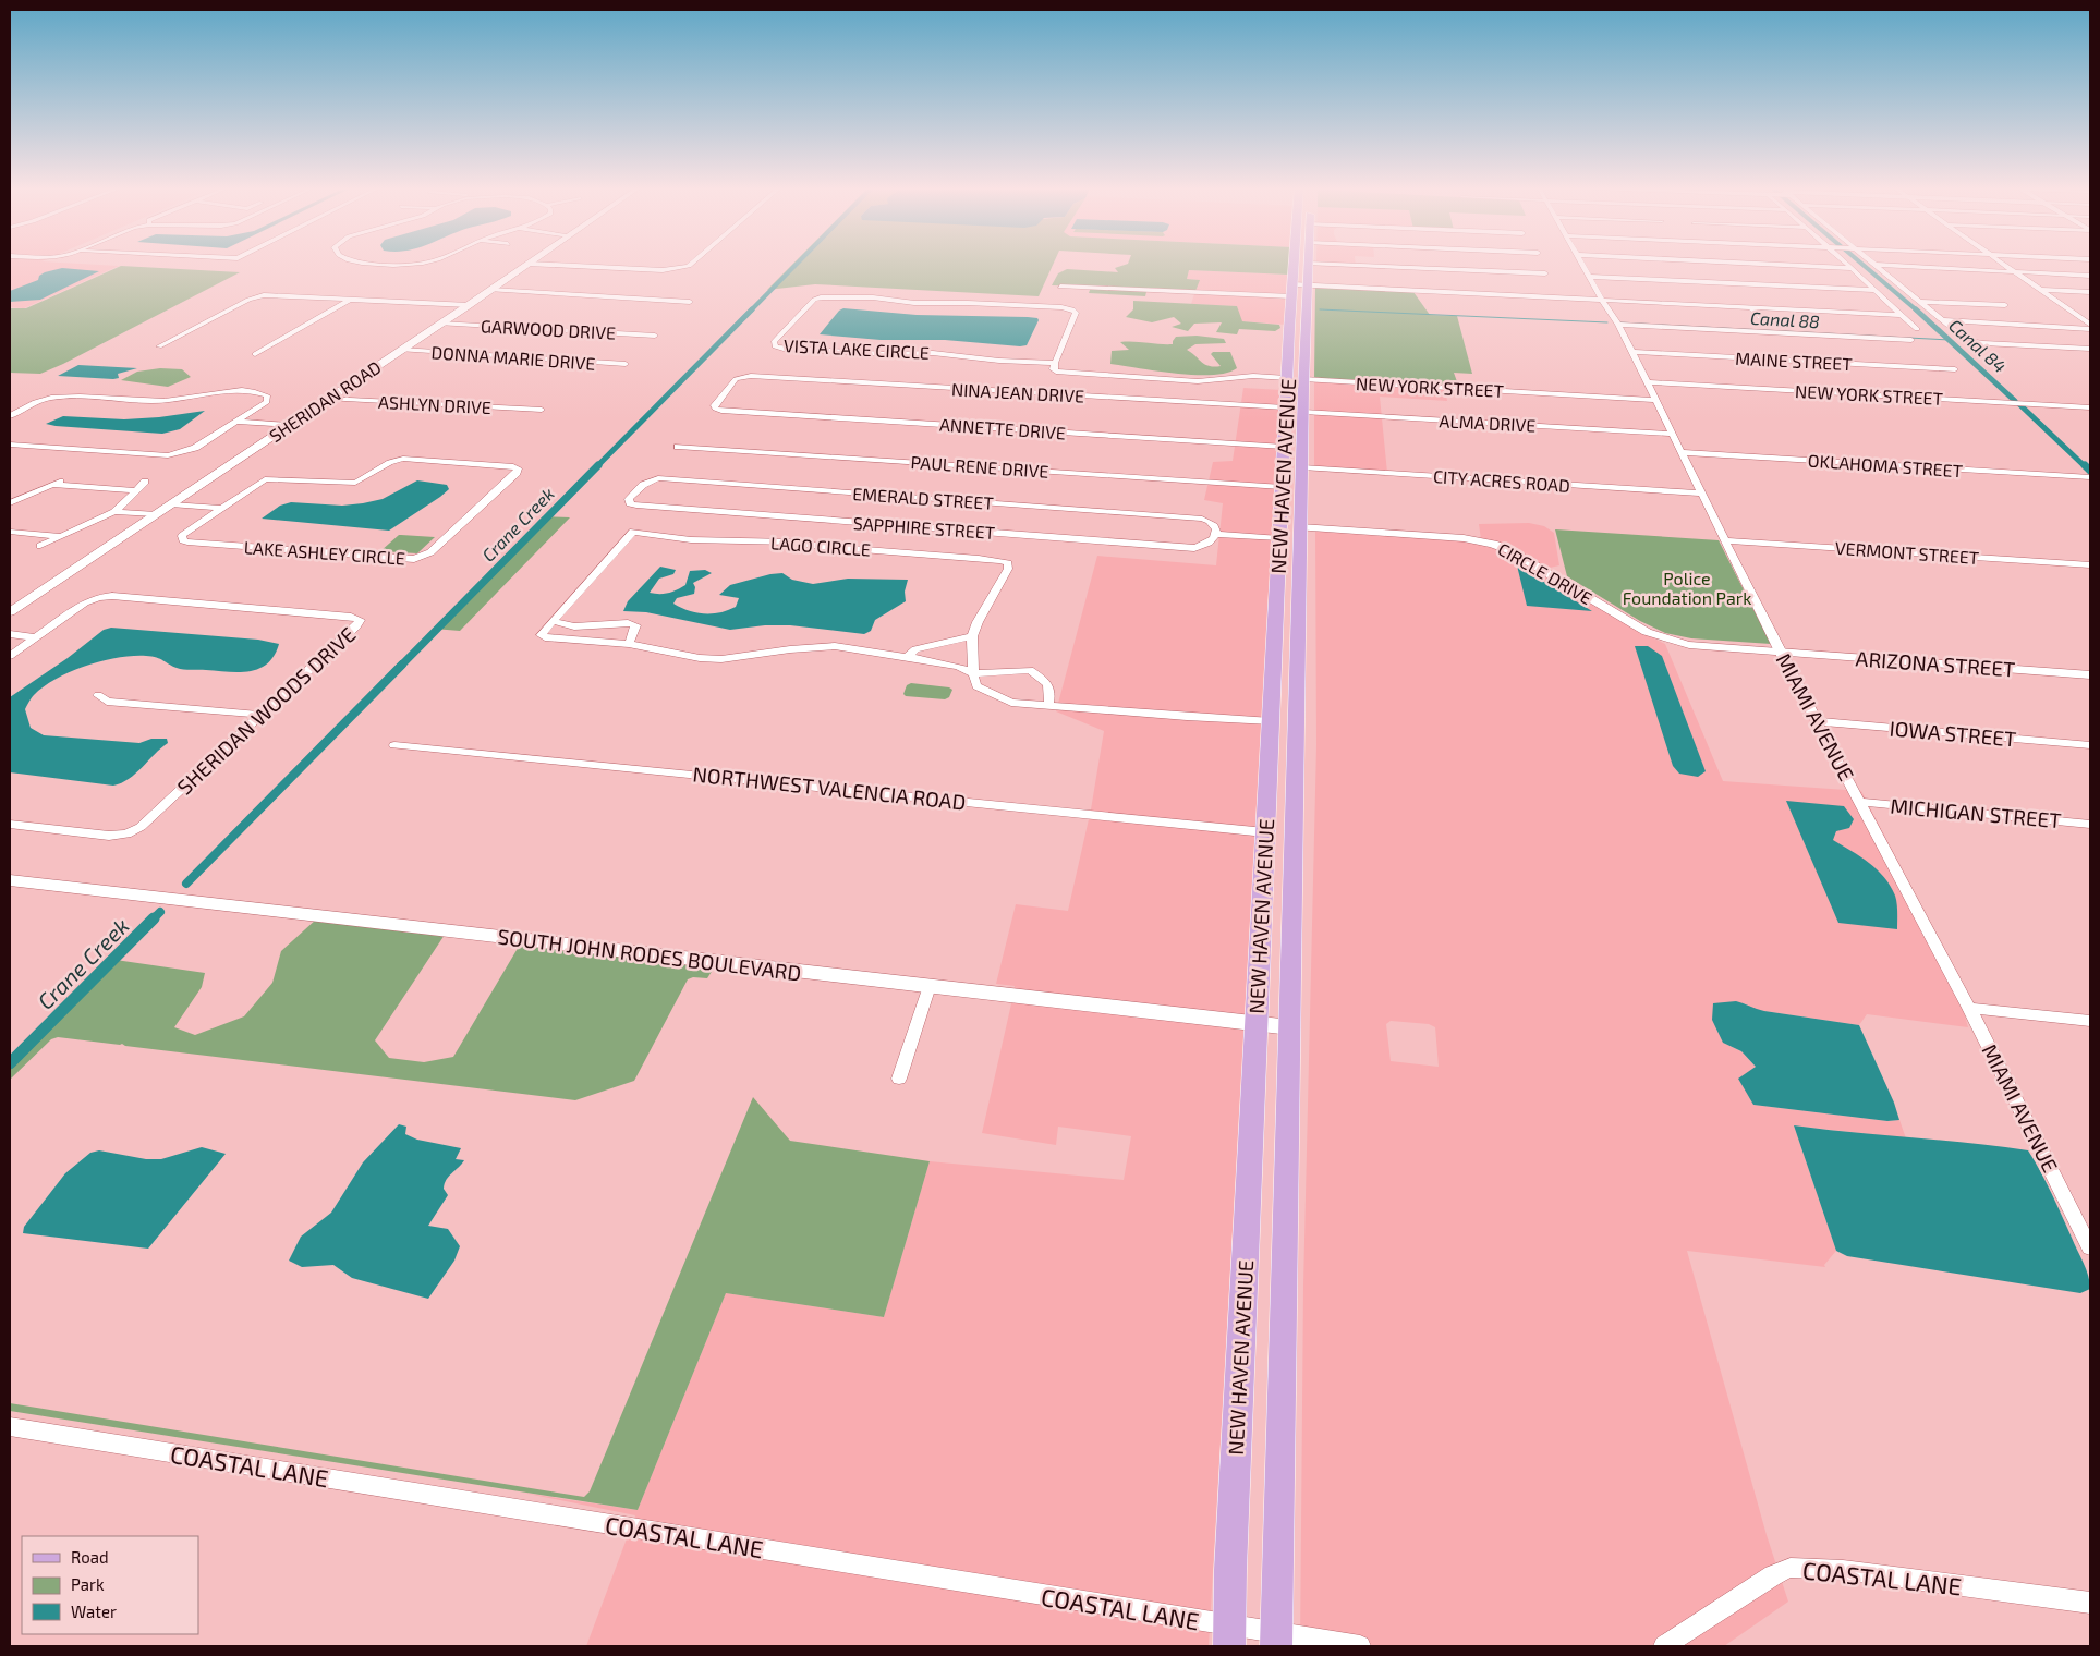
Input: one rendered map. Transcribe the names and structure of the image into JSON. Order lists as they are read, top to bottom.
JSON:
{
  "streets": {
    "main road": ["NEW HAVEN AVENUE", "SOUTH JOHN RODES BOULEVARD"],
    "street": [
      "GARWOOD DRIVE",
      "VISTA LAKE CIRCLE",
      "DONNA MARIE DRIVE",
      "MAINE STREET",
      "NEW YORK STREET",
      "NINA JEAN DRIVE",
      "SHERIDAN ROAD",
      "ASHLYN DRIVE",
      "ALMA DRIVE",
      "ANNETTE DRIVE",
      "OKLAHOMA STREET",
      "PAUL RENE DRIVE",
      "CITY ACRES ROAD",
      "EMERALD STREET",
      "SAPPHIRE STREET",
      "LAGO CIRCLE",
      "LAKE ASHLEY CIRCLE",
      "VERMONT STREET",
      "CIRCLE DRIVE",
      "ARIZONA STREET",
      "SHERIDAN WOODS DRIVE",
      "MIAMI AVENUE",
      "IOWA STREET",
      "NORTHWEST VALENCIA ROAD",
      "MICHIGAN STREET",
      "COASTAL LANE"
    ]
  },
  "crossings": [
    ["GARWOOD DRIVE", "SHERIDAN ROAD"],
    ["VISTA LAKE CIRCLE", "NEW HAVEN AVENUE"],
    ["DONNA MARIE DRIVE", "SHERIDAN ROAD"],
    ["MAINE STREET", "MIAMI AVENUE"],
    ["NEW YORK STREET", "NEW HAVEN AVENUE"],
    ["NEW YORK STREET", "MIAMI AVENUE"],
    ["NINA JEAN DRIVE", "ANNETTE DRIVE"],
    ["NINA JEAN DRIVE", "NEW HAVEN AVENUE"],
    ["SHERIDAN ROAD", "ASHLYN DRIVE"],
    ["ALMA DRIVE", "NEW HAVEN AVENUE"],
    ["ALMA DRIVE", "MIAMI AVENUE"],
    ["ANNETTE DRIVE", "NEW HAVEN AVENUE"],
    ["OKLAHOMA STREET", "MIAMI AVENUE"],
    ["PAUL RENE DRIVE", "NEW HAVEN AVENUE"],
    ["NEW HAVEN AVENUE", "CITY ACRES ROAD"],
    ["NEW HAVEN AVENUE", "CIRCLE DRIVE"],
    ["NEW HAVEN AVENUE", "NORTHWEST VALENCIA ROAD"],
    ["NEW HAVEN AVENUE", "SOUTH JOHN RODES BOULEVARD"],
    ["NEW HAVEN AVENUE", "COASTAL LANE"],
    ["CITY ACRES ROAD", "MIAMI AVENUE"],
    ["EMERALD STREET", "SAPPHIRE STREET"],
    ["VERMONT STREET", "MIAMI AVENUE"],
    ["CIRCLE DRIVE", "ARIZONA STREET"],
    ["CIRCLE DRIVE", "MIAMI AVENUE"],
    ["ARIZONA STREET", "MIAMI AVENUE"],
    ["MIAMI AVENUE", "IOWA STREET"],
    ["MIAMI AVENUE", "MICHIGAN STREET"]
  ],
  "water": ["Canal 88", "Canal 84", "Crane Creek"],
  "parks": ["Police Foundation Park"],
  "legend": ["Road", "Park", "Water"]
}
